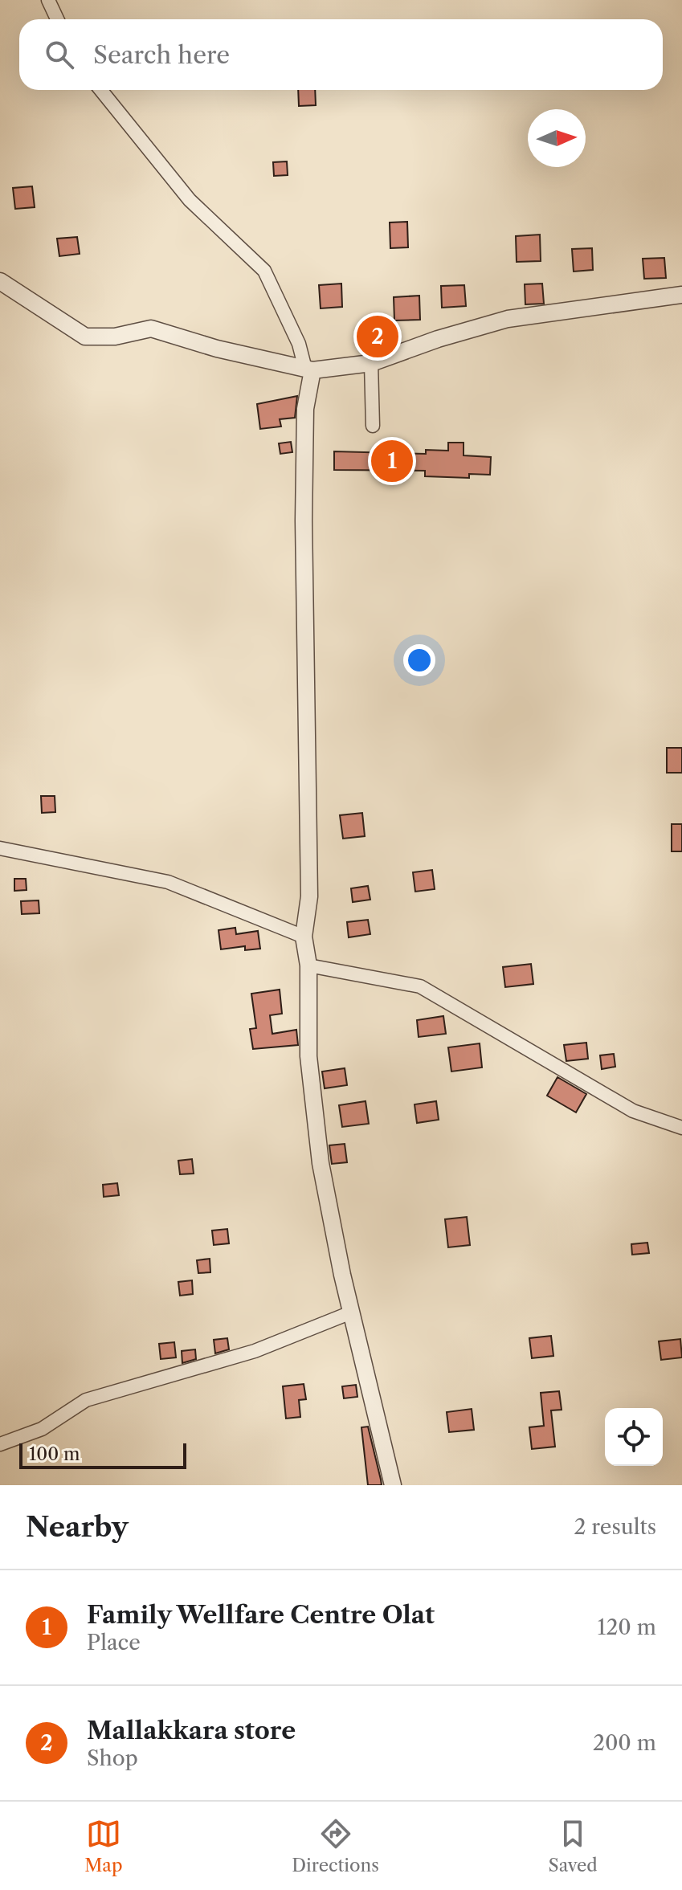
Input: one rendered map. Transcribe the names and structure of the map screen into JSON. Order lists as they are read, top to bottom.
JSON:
{
  "scale_bar": "100 m",
  "north": "right",
  "page": {
    "search": "Search here",
    "pins": ["2", "1"],
    "scale": "100 m",
    "heading": ["Nearby", "2 results"],
    "list": [
      {
        "mark": "1",
        "name": "Family Wellfare Centre Olat",
        "note": "Place",
        "value": "120 m"
      },
      {
        "mark": "2",
        "name": "Mallakkara store",
        "note": "Shop",
        "value": "200 m"
      }
    ],
    "nav": ["Map", "Directions", "Saved"]
  }
}
